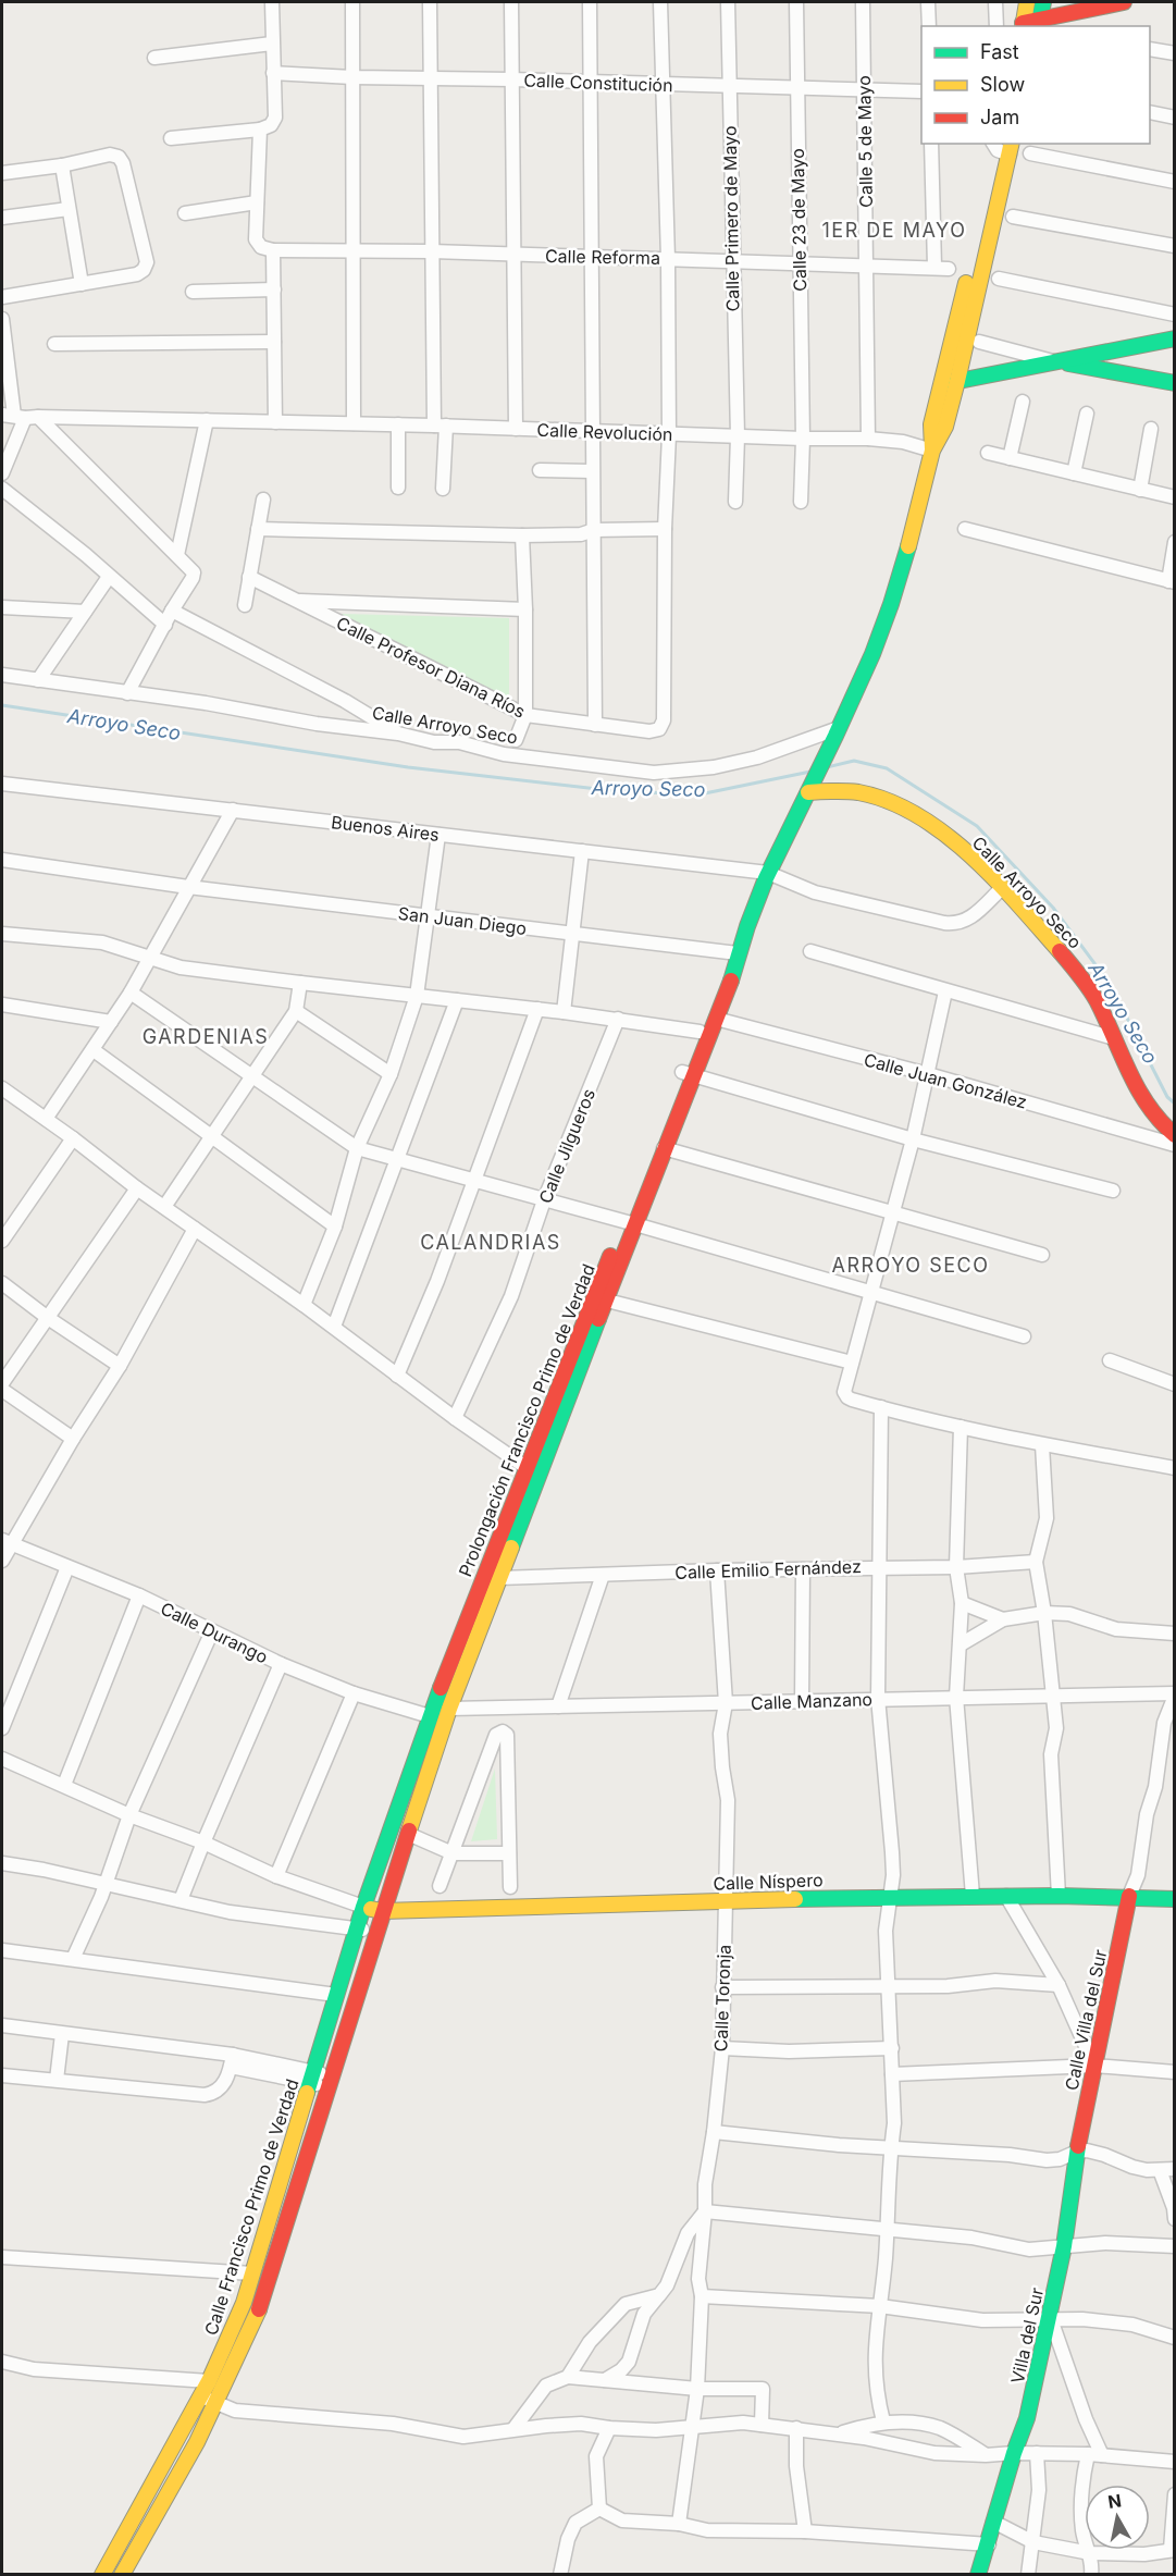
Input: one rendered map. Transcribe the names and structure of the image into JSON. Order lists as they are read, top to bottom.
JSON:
{
  "streets": {
    "main road": [
      "Calle Arroyo Seco",
      "Prolongación Francisco Primo de Verdad",
      "Calle Níspero",
      "Calle Villa del Sur",
      "Calle Francisco Primo de Verdad",
      "Villa del Sur"
    ],
    "street": [
      "Calle Constitución",
      "Calle 5 de Mayo",
      "Calle Primero de Mayo",
      "Calle 23 de Mayo",
      "Calle Reforma",
      "Calle Revolución",
      "Calle Profesor Diana Ríos",
      "Buenos Aires",
      "San Juan Diego",
      "Calle Juan González",
      "Calle Jilgueros",
      "Calle Emilio Fernández",
      "Calle Durango",
      "Calle Manzano",
      "Calle Toronja"
    ]
  },
  "crossings": [
    ["Calle Constitución", "Calle 5 de Mayo"],
    ["Calle Constitución", "Calle Primero de Mayo"],
    ["Calle Constitución", "Calle 23 de Mayo"],
    ["Calle 5 de Mayo", "Calle Reforma"],
    ["Calle 5 de Mayo", "Calle Revolución"],
    ["Calle Primero de Mayo", "Calle Reforma"],
    ["Calle Primero de Mayo", "Calle Revolución"],
    ["Calle 23 de Mayo", "Calle Reforma"],
    ["Calle 23 de Mayo", "Calle Revolución"],
    ["Calle Arroyo Seco", "Buenos Aires"],
    ["Calle Arroyo Seco", "Prolongación Francisco Primo de Verdad"],
    ["Buenos Aires", "Prolongación Francisco Primo de Verdad"],
    ["San Juan Diego", "Prolongación Francisco Primo de Verdad"],
    ["Calle Juan González", "Prolongación Francisco Primo de Verdad"],
    ["Prolongación Francisco Primo de Verdad", "Calle Emilio Fernández"],
    ["Prolongación Francisco Primo de Verdad", "Calle Durango"],
    ["Prolongación Francisco Primo de Verdad", "Calle Manzano"],
    ["Prolongación Francisco Primo de Verdad", "Calle Níspero"],
    ["Prolongación Francisco Primo de Verdad", "Calle Francisco Primo de Verdad"],
    ["Calle Emilio Fernández", "Calle Toronja"],
    ["Calle Manzano", "Calle Toronja"],
    ["Calle Níspero", "Calle Toronja"],
    ["Calle Níspero", "Calle Villa del Sur"],
    ["Calle Níspero", "Calle Francisco Primo de Verdad"],
    ["Calle Villa del Sur", "Villa del Sur"]
  ],
  "districts": [
    "1ER DE MAYO",
    "GARDENIAS",
    "CALANDRIAS",
    "ARROYO SECO"
  ],
  "water": ["Arroyo Seco"],
  "legend": ["Fast", "Slow", "Jam"],
  "north": "top"
}
